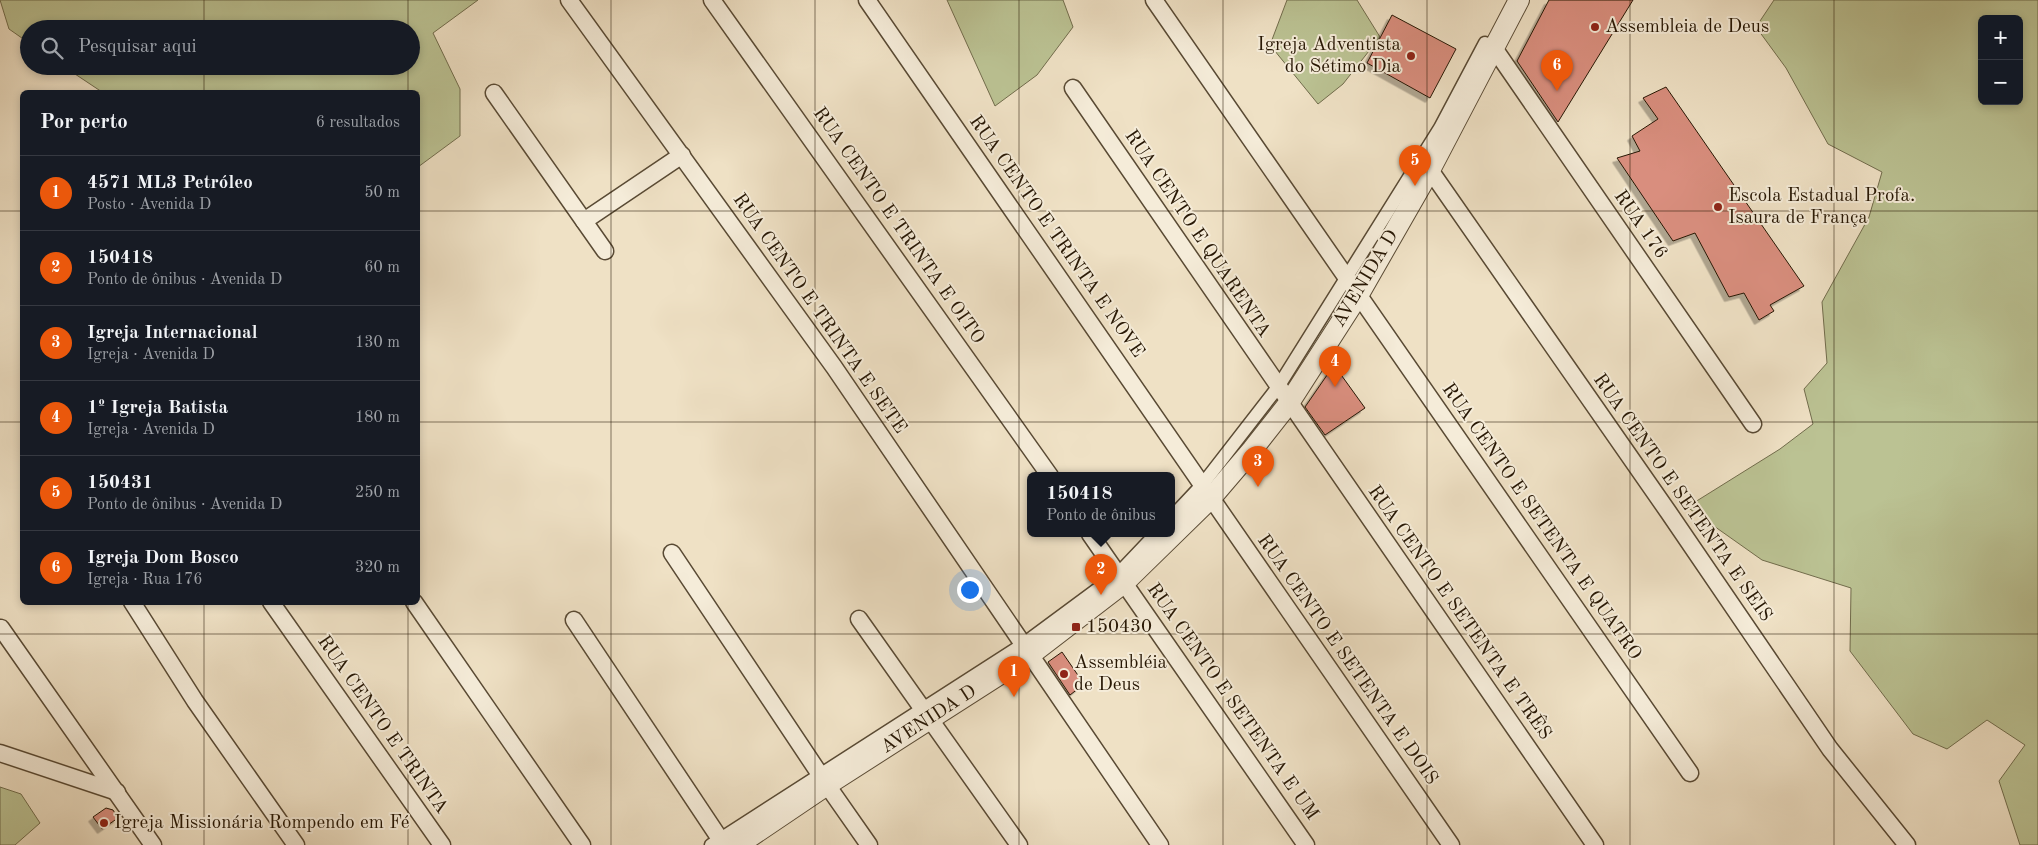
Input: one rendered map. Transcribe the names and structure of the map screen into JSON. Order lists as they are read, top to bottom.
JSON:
{
  "streets": {
    "street": [
      "RUA 176",
      "RUA CENTO E TRINTA E OITO",
      "RUA CENTO E QUARENTA",
      "RUA CENTO E TRINTA E NOVE",
      "AVENIDA D",
      "RUA CENTO E TRINTA E SETE",
      "RUA CENTO E SETENTA E SEIS",
      "RUA CENTO E SETENTA E QUATRO",
      "RUA CENTO E SETENTA E TRÊS",
      "RUA CENTO E SETENTA E DOIS",
      "RUA CENTO E SETENTA E UM",
      "RUA CENTO E TRINTA"
    ]
  },
  "crossings": [
    ["RUA 176", "AVENIDA D"],
    ["RUA CENTO E QUARENTA", "AVENIDA D"],
    ["RUA CENTO E QUARENTA", "RUA CENTO E SETENTA E TRÊS"],
    ["RUA CENTO E TRINTA E NOVE", "AVENIDA D"],
    ["RUA CENTO E TRINTA E NOVE", "RUA CENTO E SETENTA E DOIS"],
    ["AVENIDA D", "RUA CENTO E TRINTA E SETE"],
    ["AVENIDA D", "RUA CENTO E SETENTA E SEIS"],
    ["AVENIDA D", "RUA CENTO E SETENTA E QUATRO"],
    ["AVENIDA D", "RUA CENTO E SETENTA E TRÊS"],
    ["AVENIDA D", "RUA CENTO E SETENTA E DOIS"],
    ["AVENIDA D", "RUA CENTO E SETENTA E UM"]
  ],
  "places": {
    "other": [
      "Assembleia de Deus",
      "Igreja Adventista do Sétimo Dia",
      "Escola Estadual Profa. Isaura de França",
      "Assembléia de Deus",
      "Igreja Missionária Rompendo em Fé"
    ],
    "transit": ["150430"]
  },
  "page": {
    "map_buttons": ["+", "−"],
    "search": "Pesquisar aqui",
    "pins": [
      "6",
      "5",
      "4",
      "3",
      "2",
      "1"
    ],
    "heading": ["Por perto", "6 resultados"],
    "list": [
      {
        "mark": "1",
        "name": "4571 ML3 Petróleo",
        "note": "Posto · Avenida D",
        "value": "50 m"
      },
      {
        "mark": "2",
        "name": "150418",
        "note": "Ponto de ônibus · Avenida D",
        "value": "60 m"
      },
      {
        "mark": "3",
        "name": "Igreja Internacional",
        "note": "Igreja · Avenida D",
        "value": "130 m"
      },
      {
        "mark": "4",
        "name": "1º Igreja Batista",
        "note": "Igreja · Avenida D",
        "value": "180 m"
      },
      {
        "mark": "5",
        "name": "150431",
        "note": "Ponto de ônibus · Avenida D",
        "value": "250 m"
      },
      {
        "mark": "6",
        "name": "Igreja Dom Bosco",
        "note": "Igreja · Rua 176",
        "value": "320 m"
      }
    ],
    "popup": ["150418", "Ponto de ônibus"]
  }
}
